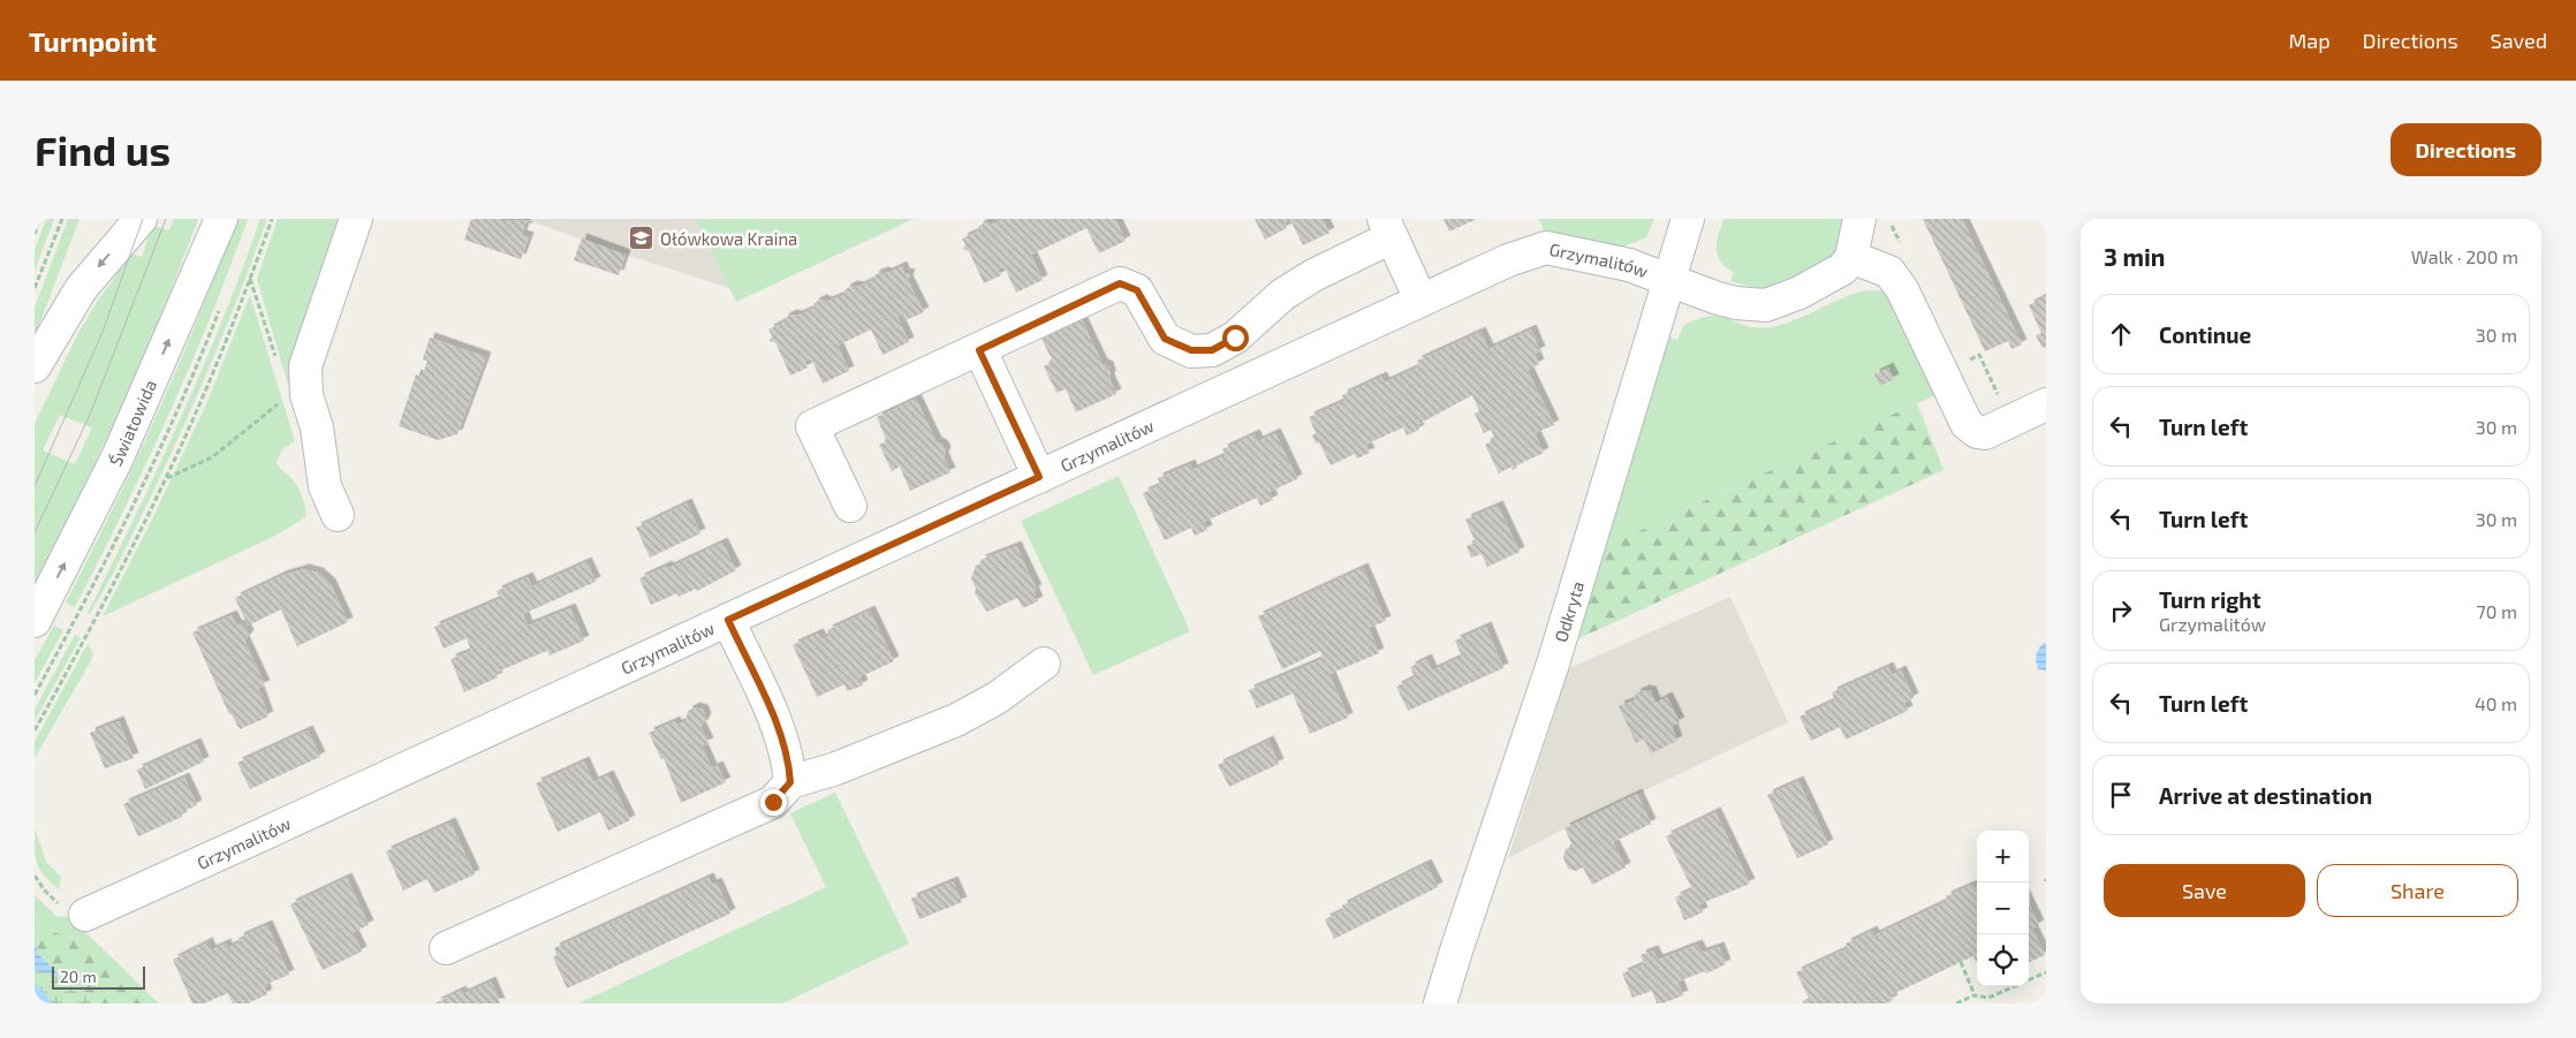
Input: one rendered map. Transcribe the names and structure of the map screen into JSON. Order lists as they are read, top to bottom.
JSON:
{
  "streets": {
    "street": ["Grzymalitów", "Światowida", "Odkryta"]
  },
  "crossings": [
    ["Grzymalitów", "Odkryta"]
  ],
  "places": {
    "school or university": ["Ołówkowa Kraina"]
  },
  "scale_bar": "20 m",
  "page": {
    "header": "Turnpoint",
    "nav": ["Map", "Directions", "Saved"],
    "buttons": [
      "Directions",
      ["Save", "Share"]
    ],
    "title": "Find us",
    "heading": ["3 min", "Walk · 200 m"],
    "list": [
      ["Continue", "30 m"],
      ["Turn left", "30 m"],
      ["Turn left", "30 m"],
      ["Turn right", "Grzymalitów", "70 m"],
      ["Turn left", "40 m"],
      "Arrive at destination"
    ],
    "map_buttons": ["+", "−"],
    "scale": "20 m"
  }
}
